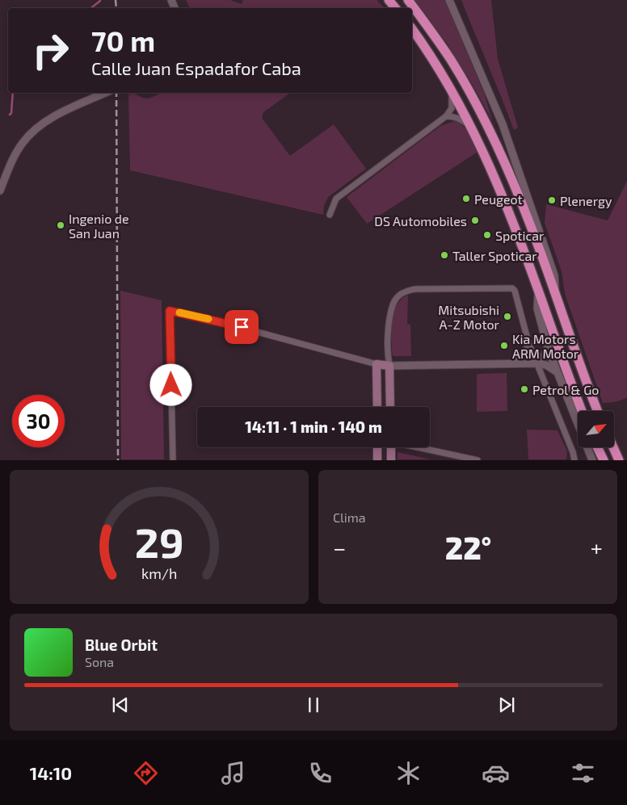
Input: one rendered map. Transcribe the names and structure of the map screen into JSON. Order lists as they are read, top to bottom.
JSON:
{
  "places": [
    "Peugeot",
    "Plenergy",
    "DS Automobiles",
    "Ingenio de San Juan",
    "Spoticar",
    "Taller Spoticar",
    "Mitsubishi A-Z Motor",
    "Kia Motors ARM Motor",
    "Petrol & Go"
  ],
  "north": "top right",
  "page": {
    "turn": ["70 m", "Calle Juan Espadafor Caba"],
    "limit": "30",
    "trip": "14:11 · 1 min · 140 m",
    "tile": "Clima",
    "heat": ["−", "22°", "+"],
    "song": ["Blue Orbit", "Sona"],
    "tabs": "14:10",
    "gauge": ["29", "km/h"]
  }
}
